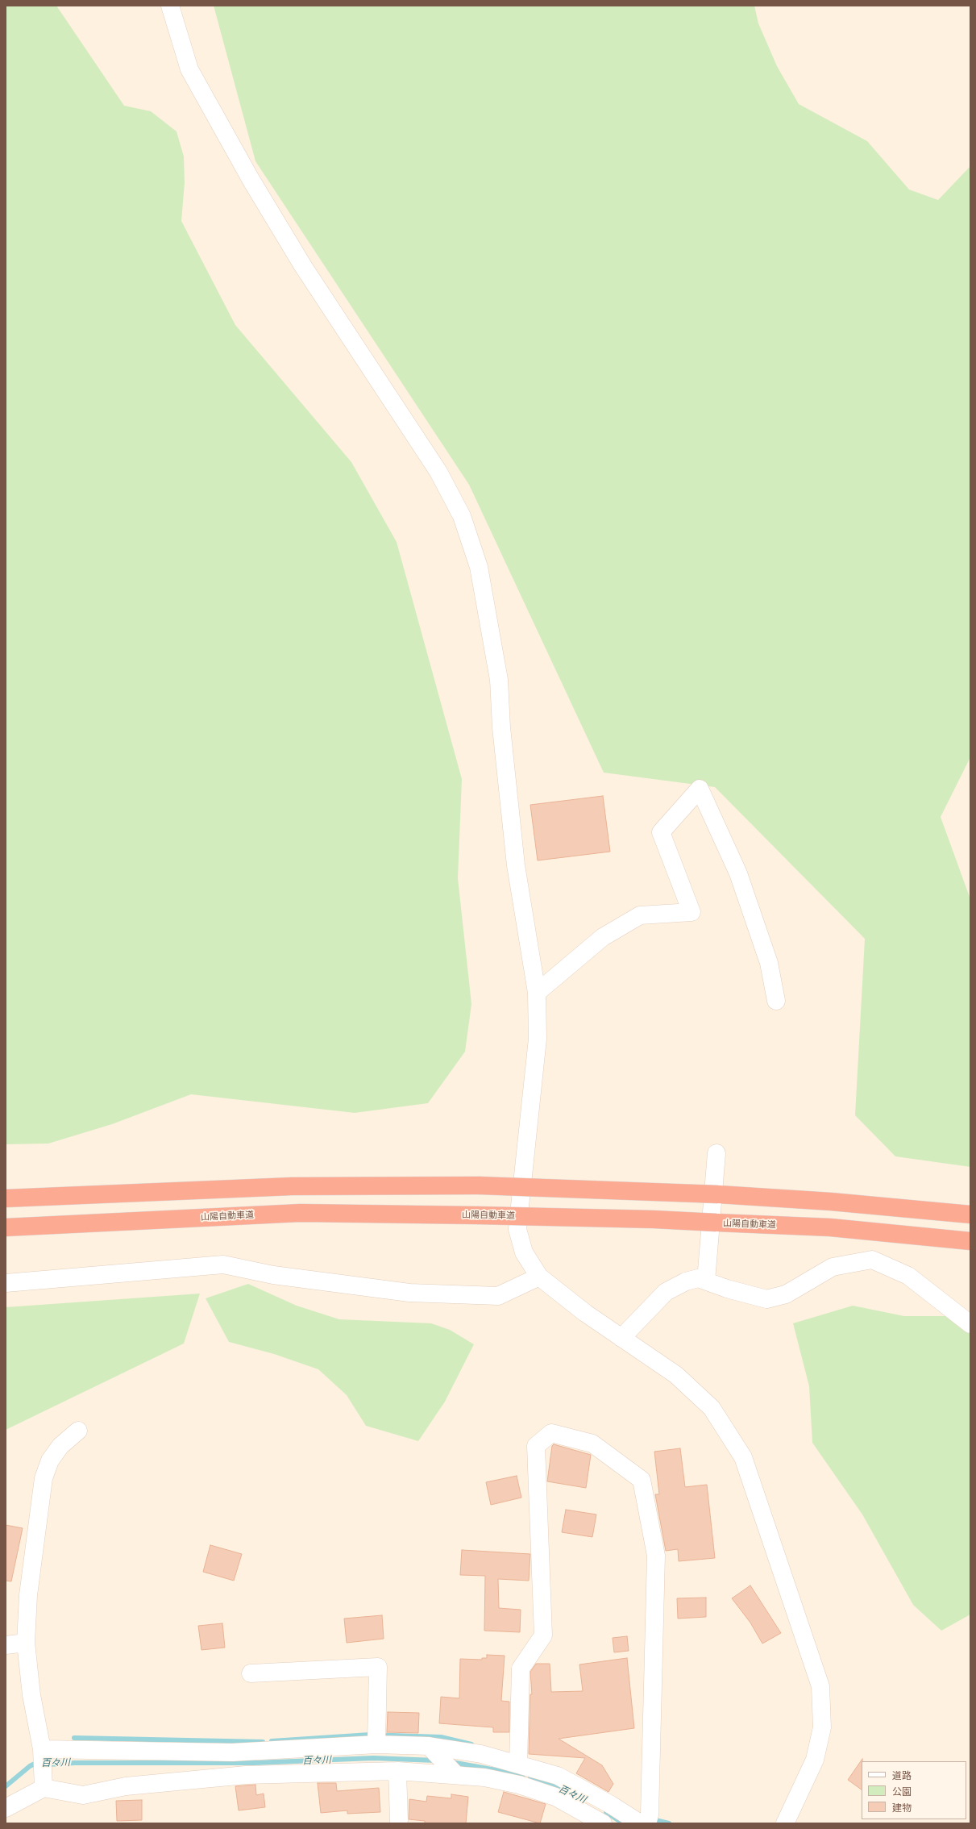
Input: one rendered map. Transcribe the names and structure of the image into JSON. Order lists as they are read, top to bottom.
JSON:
{
  "streets": {
    "highway": ["山陽自動車道"]
  },
  "water": ["百々川"],
  "legend": ["道路", "公園", "建物"]
}
